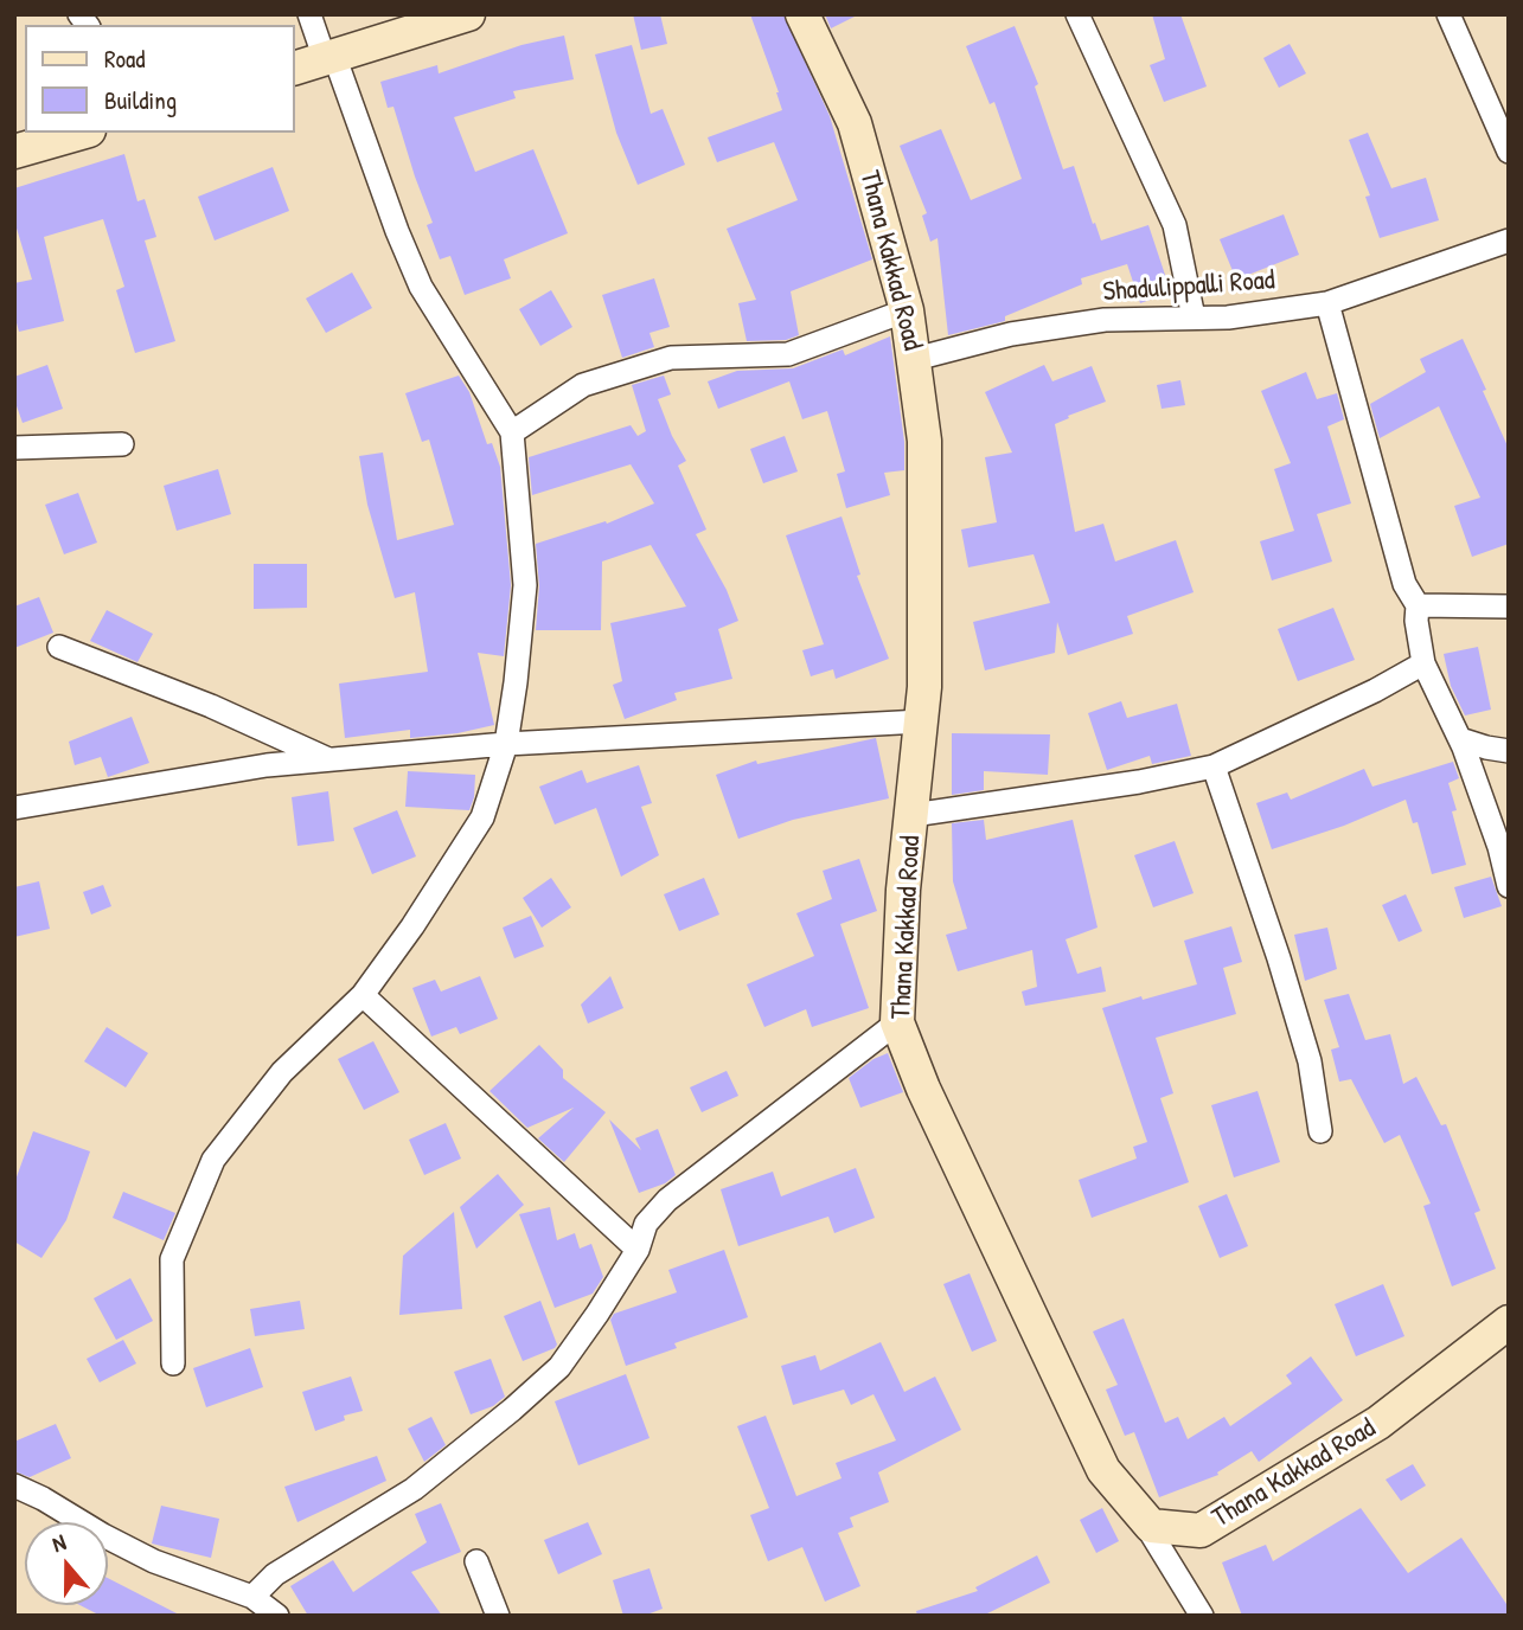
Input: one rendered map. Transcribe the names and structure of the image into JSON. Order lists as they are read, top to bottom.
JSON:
{
  "streets": {
    "main road": ["Thana Kakkad Road"],
    "street": ["Shadulippalli Road"]
  },
  "crossings": [
    ["Thana Kakkad Road", "Shadulippalli Road"]
  ],
  "legend": ["Road", "Building"],
  "north": "top"
}
